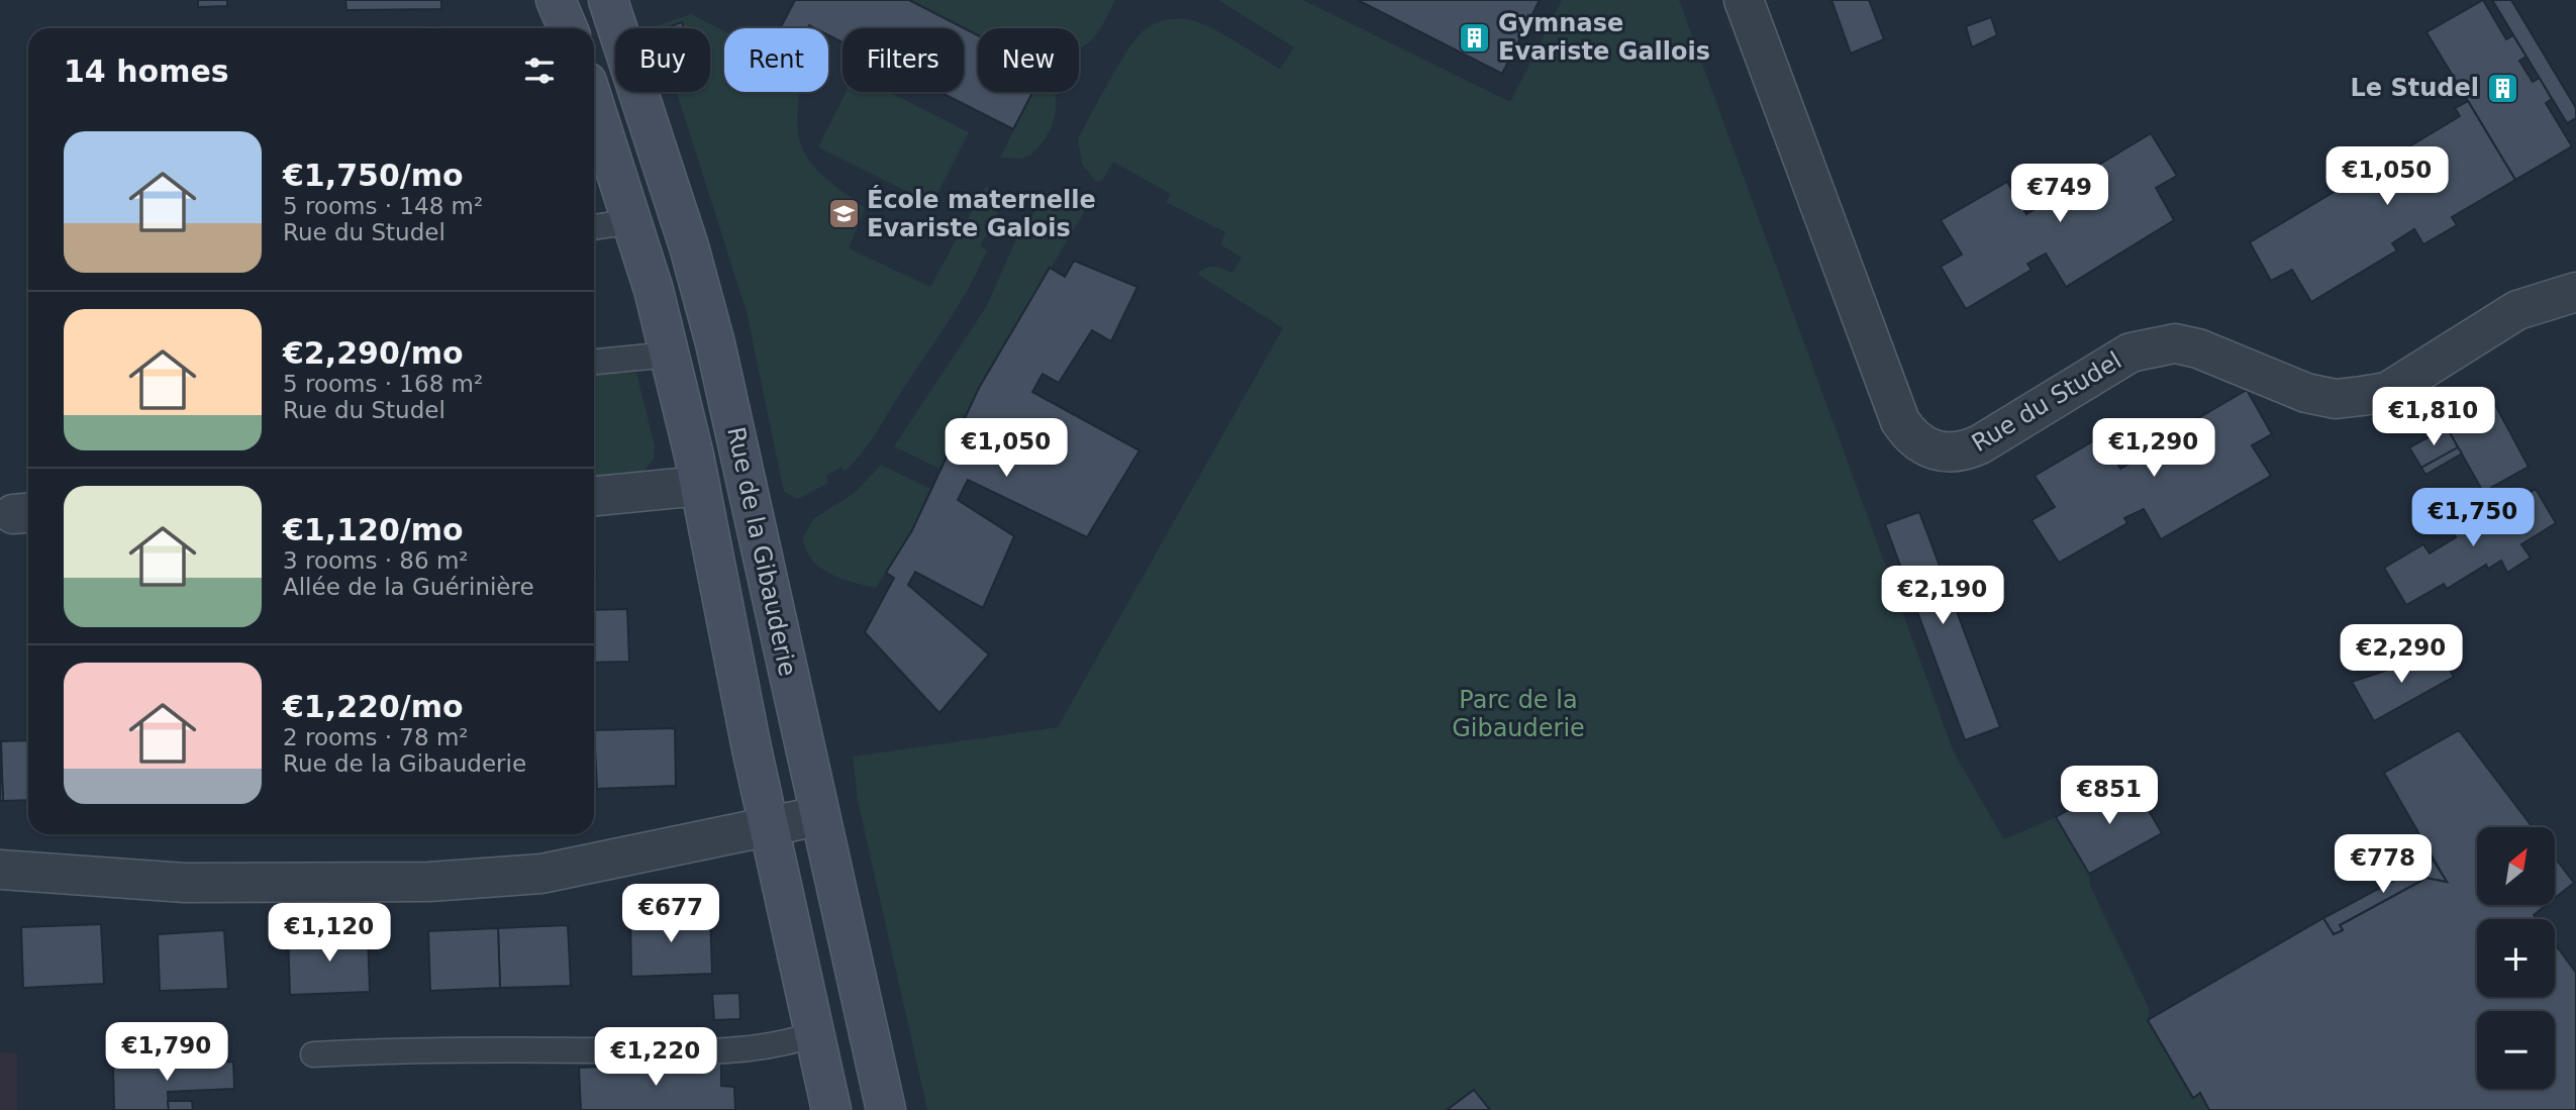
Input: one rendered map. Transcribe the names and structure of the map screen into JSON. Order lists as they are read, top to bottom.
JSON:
{
  "streets": {
    "street": ["Rue du Studel", "Rue de la Gibauderie"]
  },
  "parks": ["Parc de la Gibauderie"],
  "places": {
    "building": ["Gymnase Evariste Gallois", "Le Studel"],
    "school or university": ["École maternelle Evariste Galois"]
  },
  "north": "top right",
  "page": {
    "chip": [
      "Buy",
      "Rent",
      "Filters",
      "New"
    ],
    "heading": "14 homes",
    "list": [
      {
        "name": "€1,750/mo",
        "note": "5 rooms · 148 m² · Rue du Studel"
      },
      {
        "name": "€2,290/mo",
        "note": "5 rooms · 168 m² · Rue du Studel"
      },
      {
        "name": "€1,120/mo",
        "note": "3 rooms · 86 m² · Allée de la Guérinière"
      },
      {
        "name": "€1,220/mo",
        "note": "2 rooms · 78 m² · Rue de la Gibauderie"
      }
    ],
    "price": [
      "€1,050",
      "€749",
      "€1,810",
      "€1,050",
      "€1,290",
      "€1,750",
      "€2,190",
      "€2,290",
      "€851",
      "€778",
      "€677",
      "€1,120",
      "€1,790",
      "€1,220"
    ],
    "map_buttons": ["+", "−"]
  }
}
